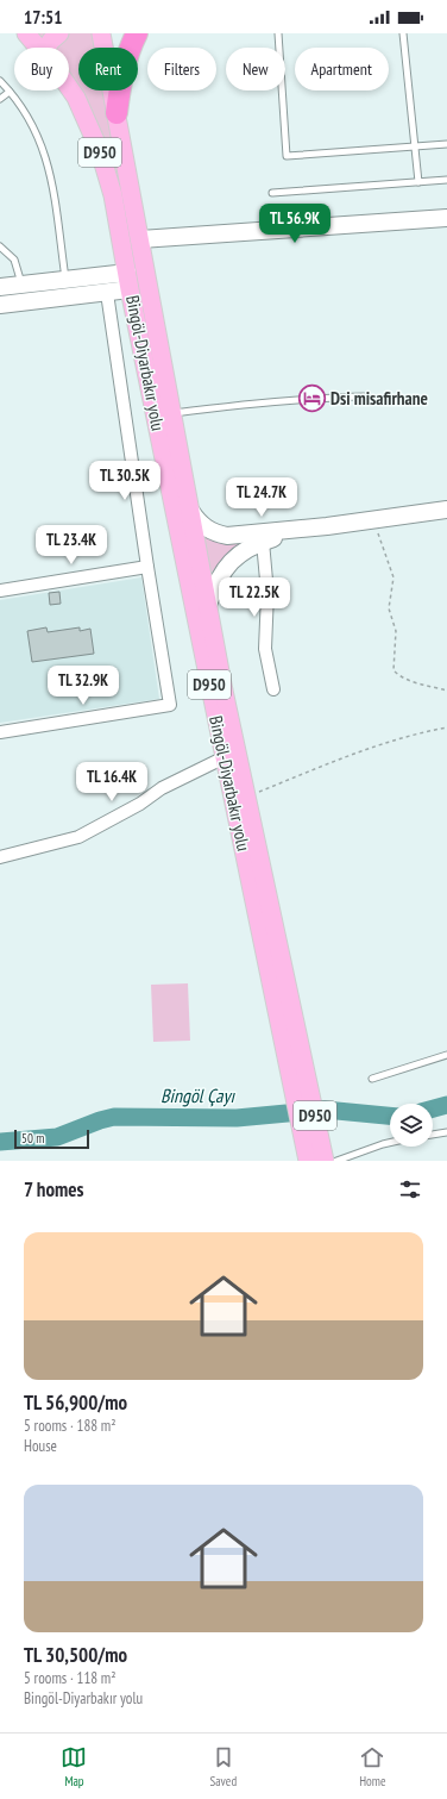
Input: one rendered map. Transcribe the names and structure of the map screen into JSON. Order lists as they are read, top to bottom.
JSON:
{
  "streets": {
    "highway": ["D950"],
    "main road": ["Bingöl-Diyarbakır yolu"]
  },
  "crossings": [
    ["D950", "Bingöl-Diyarbakır yolu"]
  ],
  "water": ["Bingöl Çayı"],
  "places": {
    "hotel": ["Dsi misafirhane"]
  },
  "scale_bar": "50 m",
  "page": {
    "status": "17:51",
    "chip": [
      "Buy",
      "Rent",
      "Filters",
      "New",
      "Apartment"
    ],
    "price": [
      "TL 56.9K",
      "TL 30.5K",
      "TL 24.7K",
      "TL 23.4K",
      "TL 22.5K",
      "TL 32.9K",
      "TL 16.4K"
    ],
    "scale": "50 m",
    "heading": "7 homes",
    "list": [
      {
        "name": "TL 56,900/mo",
        "note": "5 rooms · 188 m² · House"
      },
      {
        "name": "TL 30,500/mo",
        "note": "5 rooms · 118 m² · Bingöl-Diyarbakır yolu"
      }
    ],
    "tabs": ["Map", "Saved", "Home"]
  }
}
